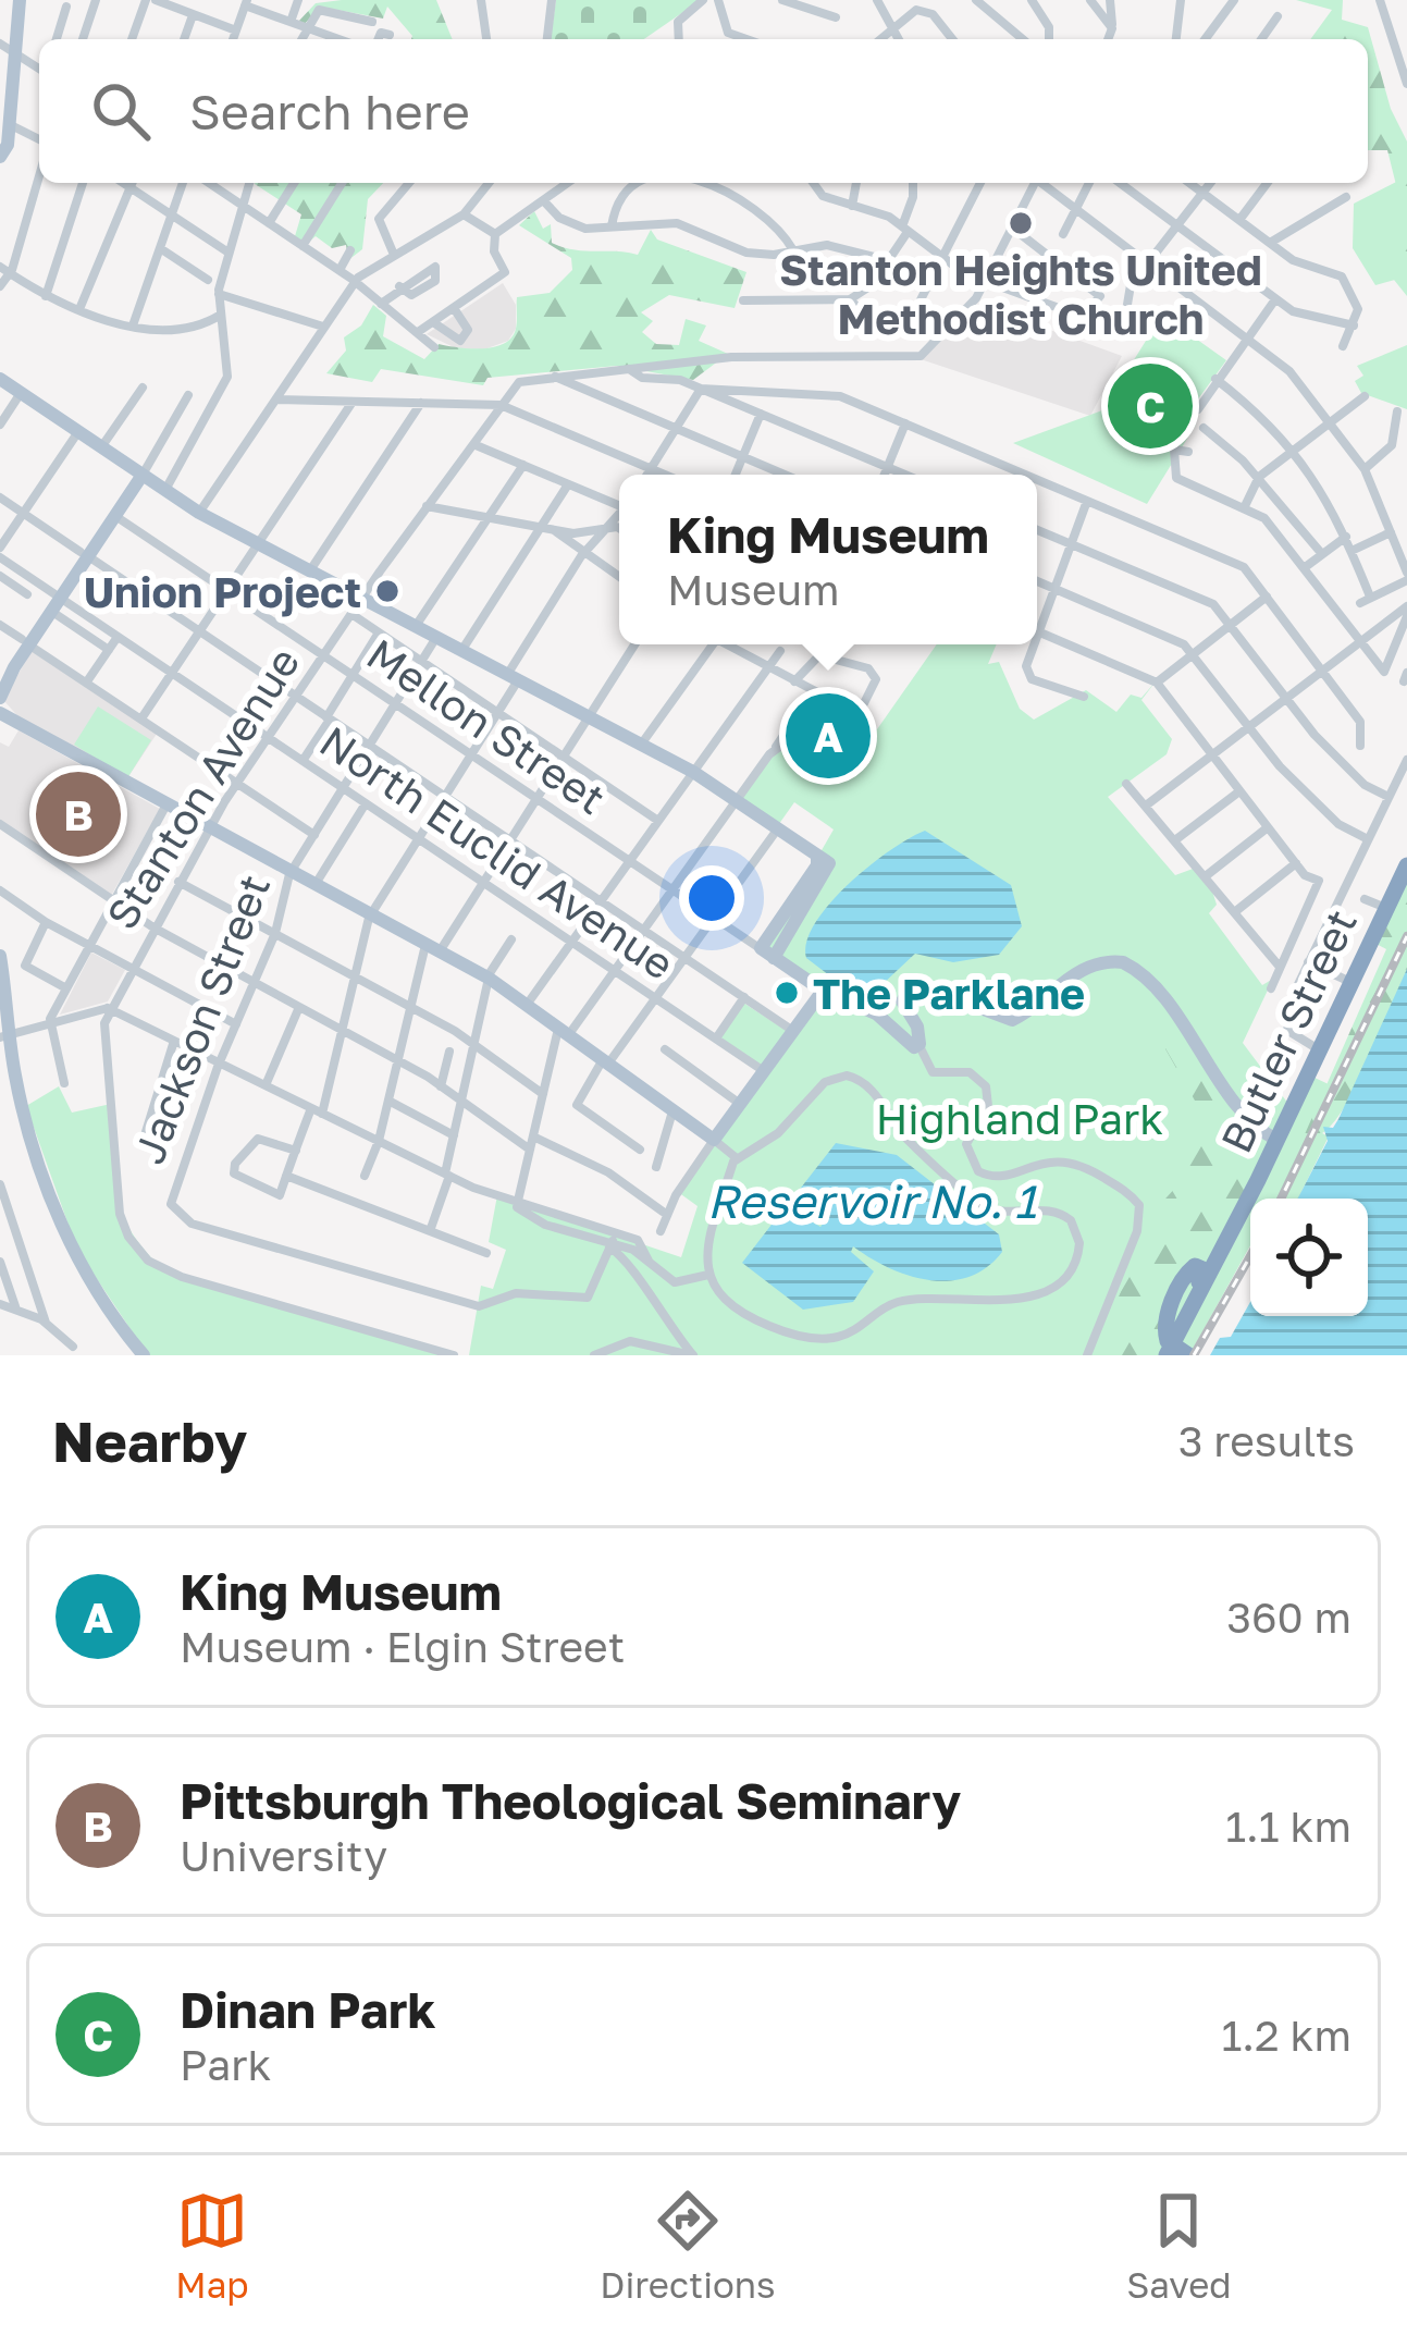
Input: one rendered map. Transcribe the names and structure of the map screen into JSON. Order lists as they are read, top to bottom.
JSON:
{
  "streets": {
    "highway": ["Butler Street"],
    "main road": ["Mellon Street"],
    "street": ["Stanton Avenue", "North Euclid Avenue", "Jackson Street"]
  },
  "crossings": [
    ["Mellon Street", "Stanton Avenue"],
    ["Mellon Street", "Jackson Street"],
    ["Stanton Avenue", "North Euclid Avenue"],
    ["North Euclid Avenue", "Jackson Street"]
  ],
  "water": ["Reservoir No. 1"],
  "parks": ["Highland Park"],
  "places": ["Stanton Heights United Methodist Church", "Union Project", "The Parklane"],
  "page": {
    "search": "Search here",
    "pins": ["C", "A", "B"],
    "popup": ["King Museum", "Museum"],
    "heading": ["Nearby", "3 results"],
    "list": [
      {
        "mark": "A",
        "name": "King Museum",
        "note": "Museum · Elgin Street",
        "value": "360 m"
      },
      {
        "mark": "B",
        "name": "Pittsburgh Theological Seminary",
        "note": "University",
        "value": "1.1 km"
      },
      {
        "mark": "C",
        "name": "Dinan Park",
        "note": "Park",
        "value": "1.2 km"
      }
    ],
    "nav": ["Map", "Directions", "Saved"]
  }
}
